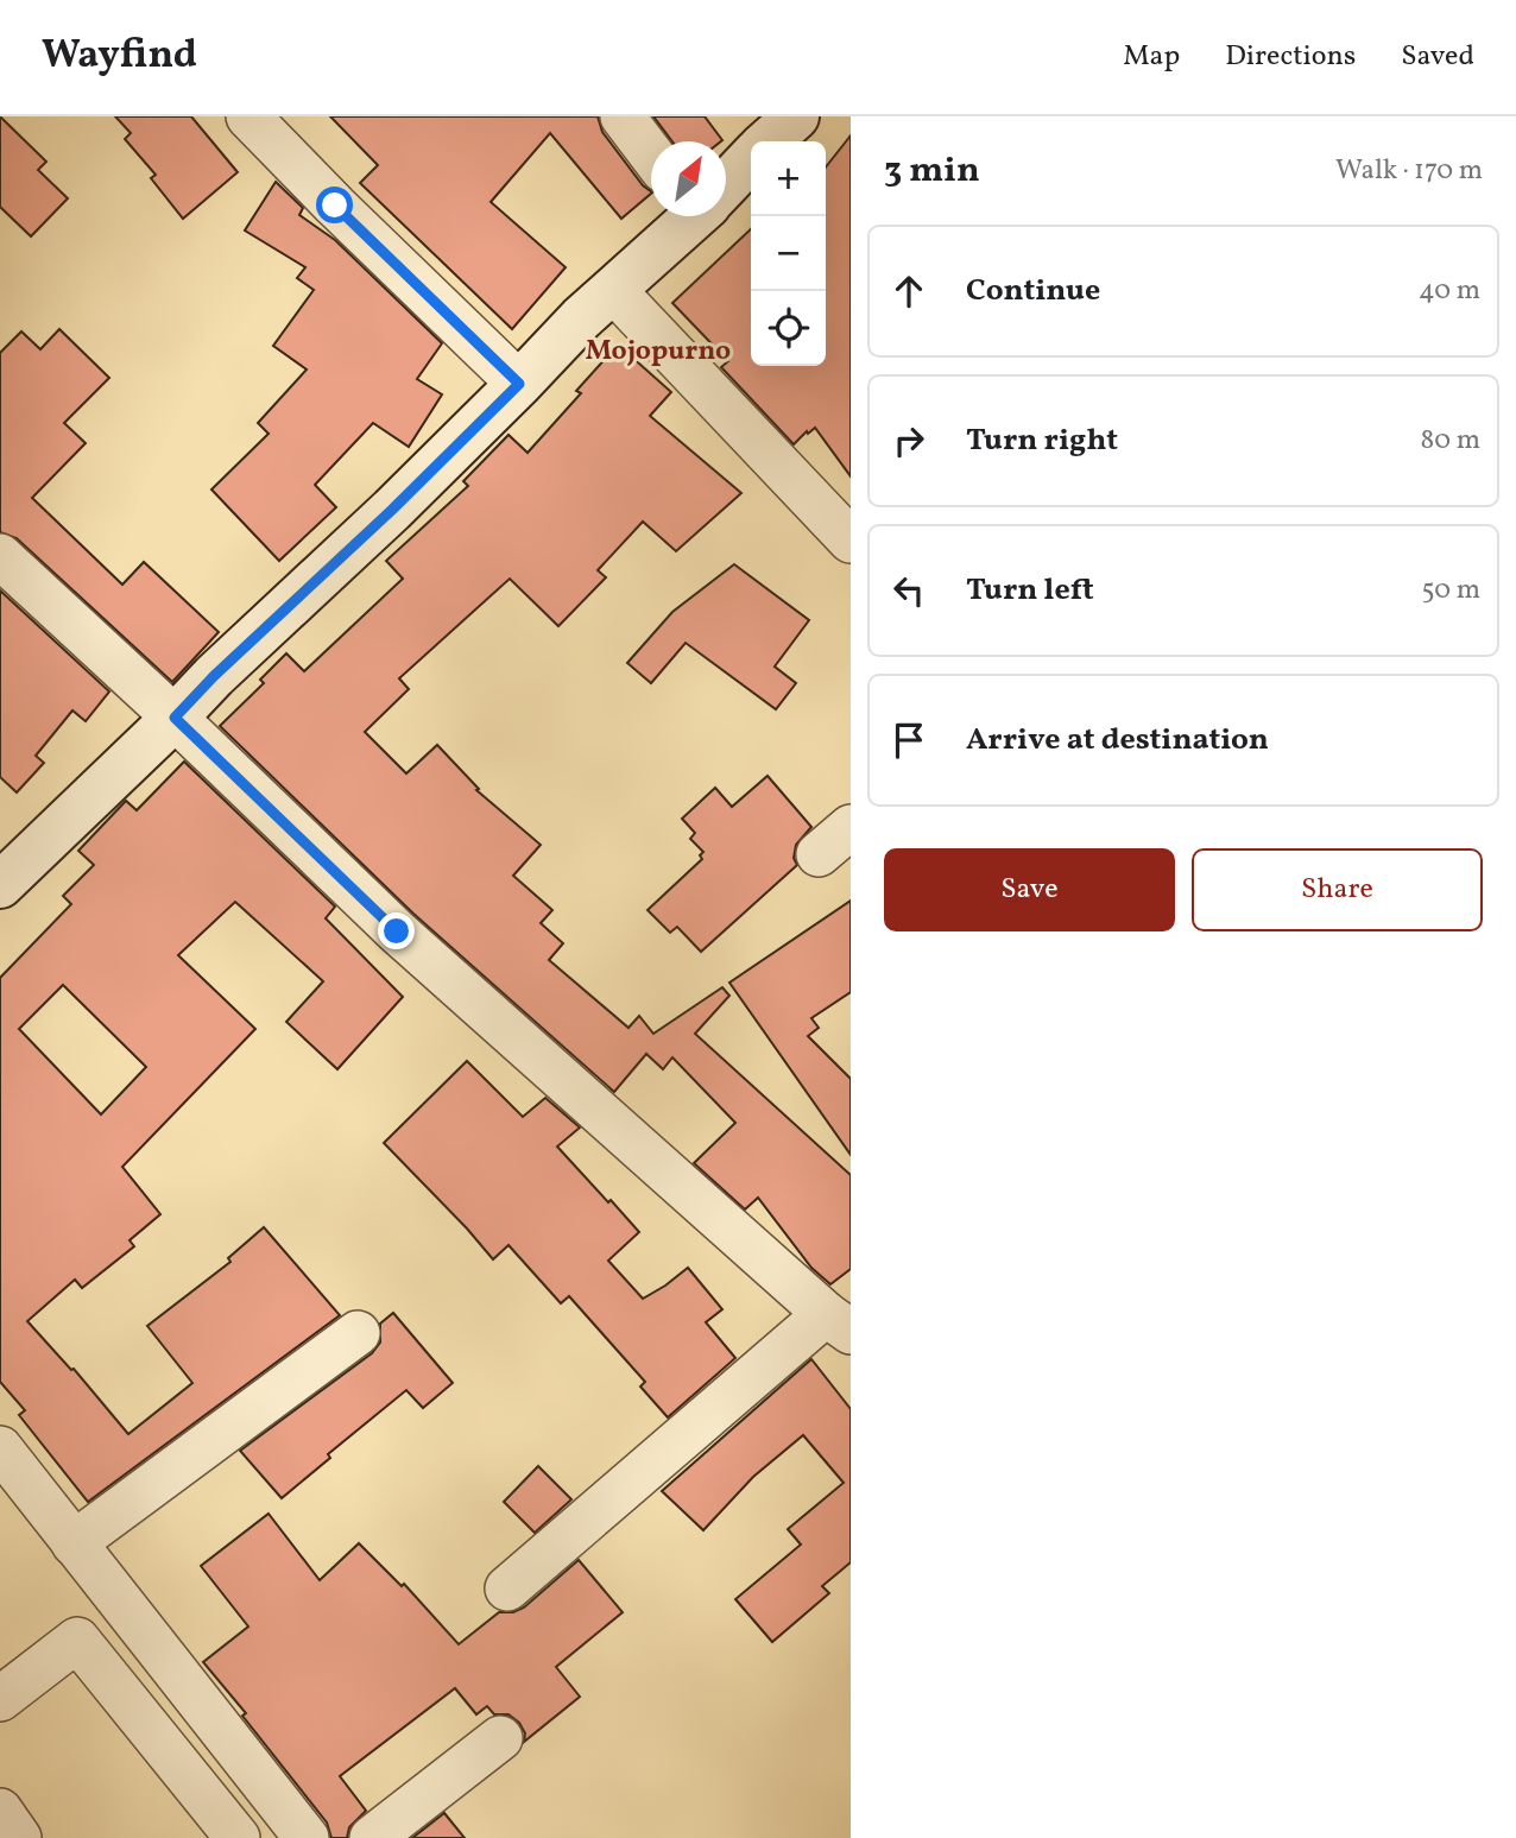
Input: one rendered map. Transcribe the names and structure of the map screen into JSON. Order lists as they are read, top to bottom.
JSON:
{
  "districts": ["Mojopurno"],
  "north": "top right",
  "page": {
    "header": "Wayfind",
    "nav": ["Map", "Directions", "Saved"],
    "heading": ["3 min", "Walk · 170 m"],
    "map_buttons": ["+", "−"],
    "list": [
      ["Continue", "40 m"],
      ["Turn right", "80 m"],
      ["Turn left", "50 m"],
      "Arrive at destination"
    ],
    "buttons": ["Save", "Share"]
  }
}
